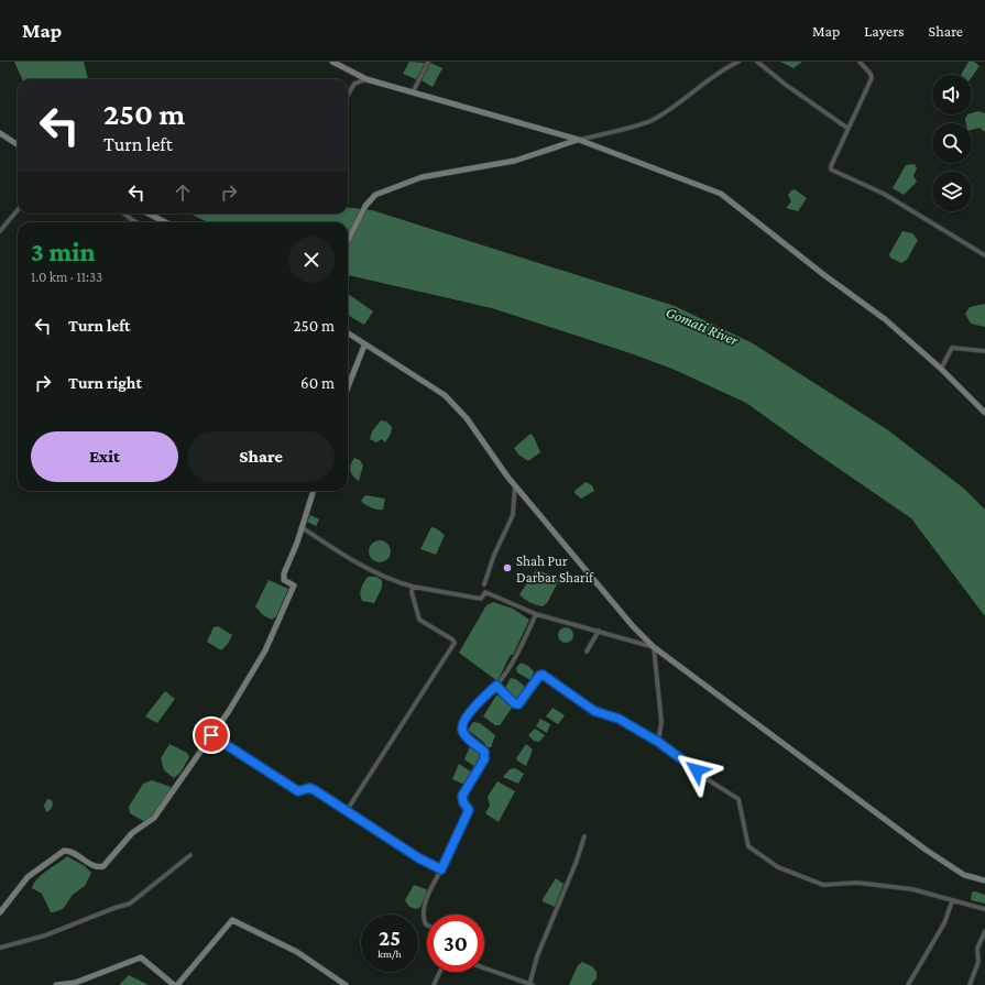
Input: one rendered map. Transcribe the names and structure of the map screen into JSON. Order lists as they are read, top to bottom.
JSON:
{
  "water": ["Gomati River"],
  "places": ["Shah Pur Darbar Sharif"],
  "page": {
    "header": "Map",
    "nav": ["Map", "Layers", "Share"],
    "turn": ["250 m", "Turn left"],
    "heading": ["3 min", "1.0 km · 11:33"],
    "list": [
      {
        "name": "Turn left",
        "value": "250 m"
      },
      {
        "name": "Turn right",
        "value": "60 m"
      }
    ],
    "buttons": ["Exit", "Share"],
    "speed": "25 km/h",
    "limit": "30"
  }
}
